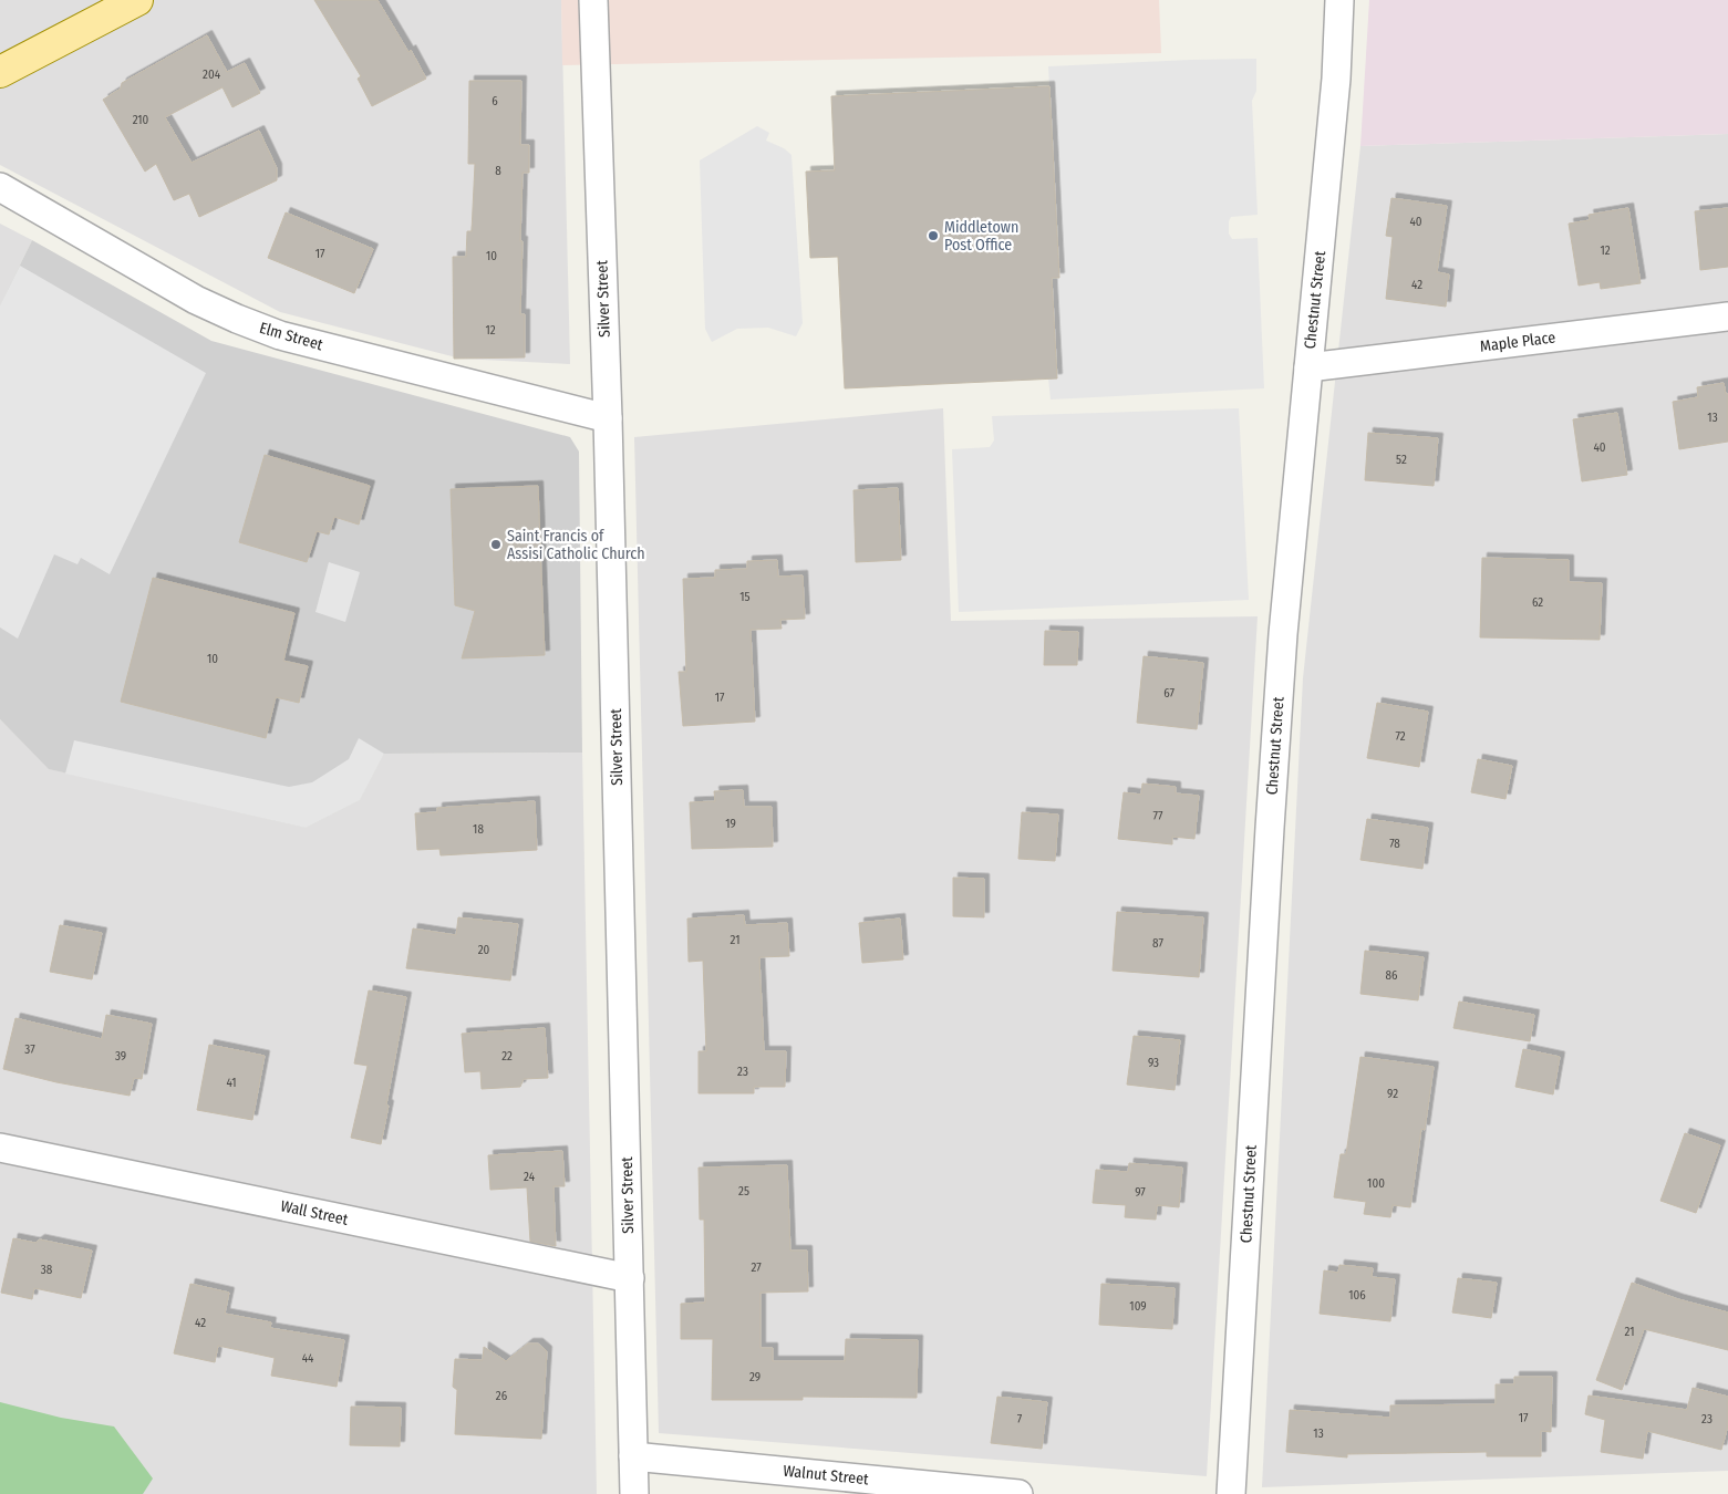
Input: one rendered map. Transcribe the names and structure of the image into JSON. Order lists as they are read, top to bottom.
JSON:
{
  "streets": {
    "street": [
      "Silver Street",
      "Chestnut Street",
      "Elm Street",
      "Maple Place",
      "Wall Street",
      "Walnut Street"
    ]
  },
  "crossings": [
    ["Silver Street", "Elm Street"],
    ["Silver Street", "Wall Street"],
    ["Silver Street", "Walnut Street"],
    ["Chestnut Street", "Maple Place"]
  ],
  "places": ["Middletown Post Office", "Saint Francis of Assisi Catholic Church"],
  "house_numbers": [
    "204",
    "6",
    "210",
    "8",
    "40",
    "12",
    "17",
    "10",
    "42",
    "12",
    "13",
    "40",
    "52",
    "15",
    "62",
    "10",
    "67",
    "17",
    "72",
    "77",
    "19",
    "18",
    "78",
    "21",
    "87",
    "20",
    "86",
    "37",
    "39",
    "22",
    "93",
    "23",
    "41",
    "92",
    "24",
    "100",
    "25",
    "97",
    "27",
    "38",
    "106",
    "109",
    "42",
    "21",
    "44",
    "29",
    "26",
    "17",
    "7",
    "23",
    "13"
  ]
}
